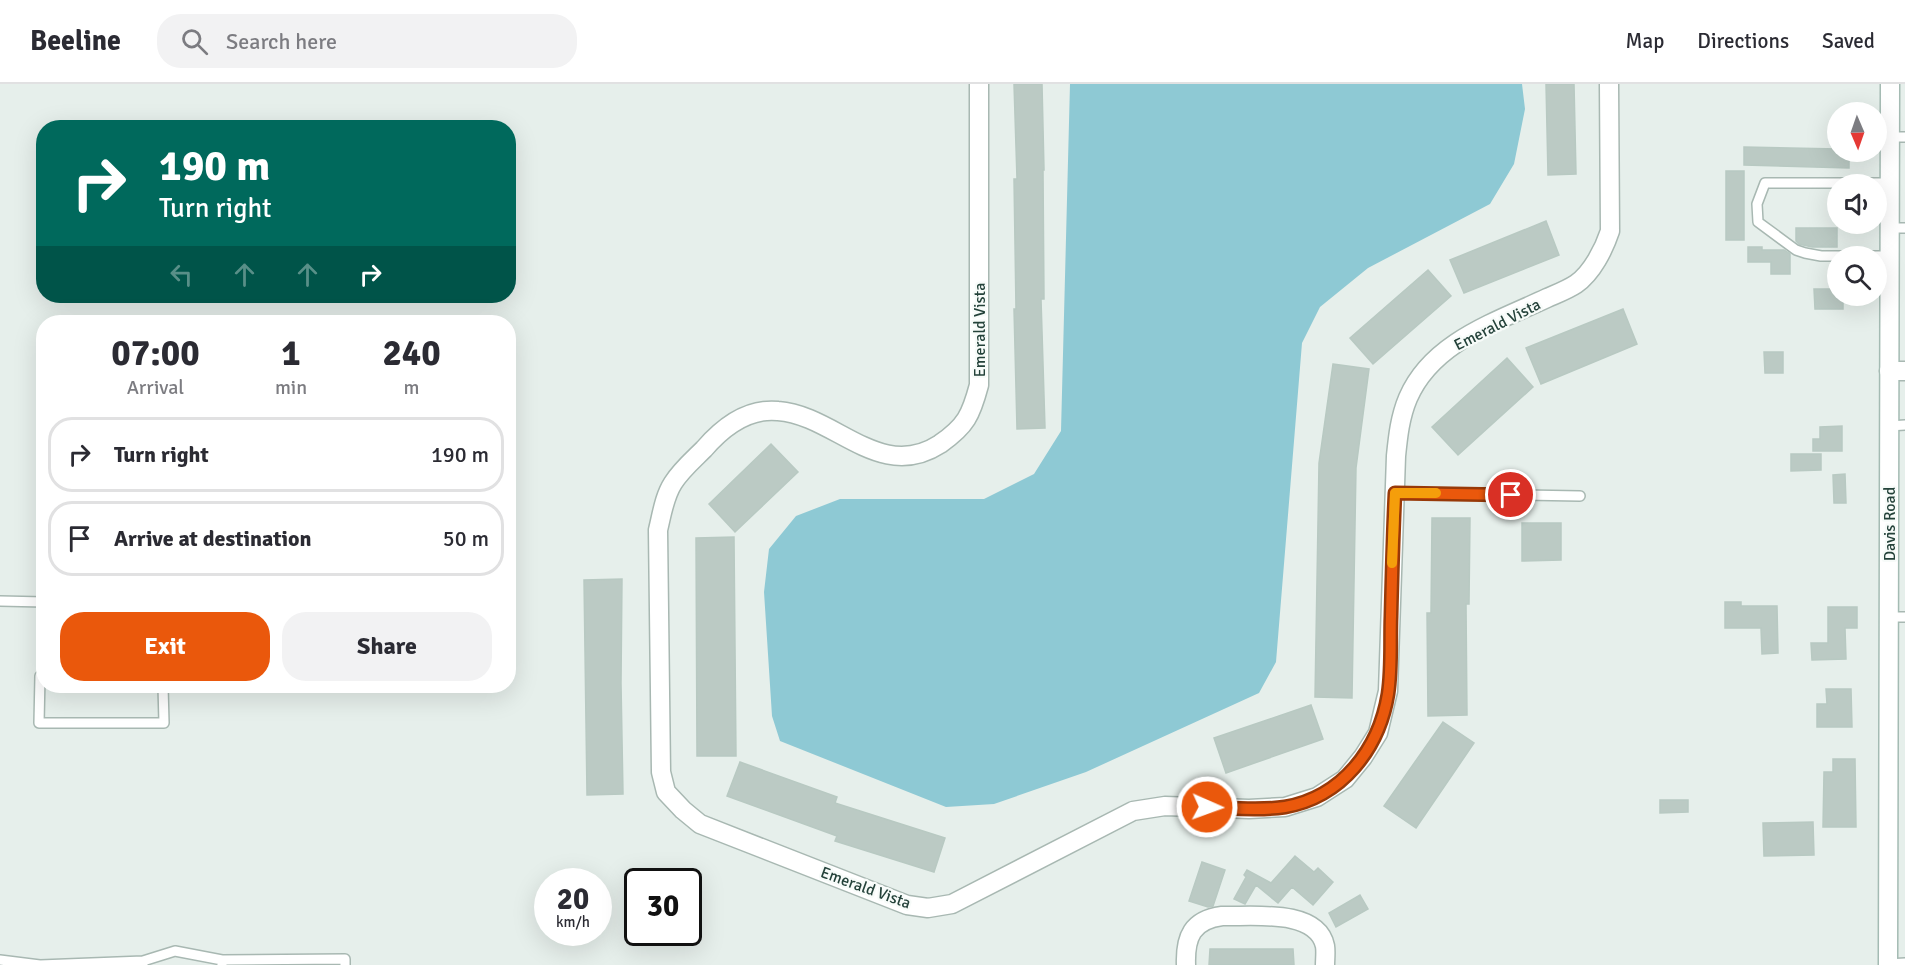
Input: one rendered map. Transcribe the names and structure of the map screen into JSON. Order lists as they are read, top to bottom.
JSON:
{
  "streets": {
    "street": ["Emerald Vista", "Davis Road"]
  },
  "north": "bottom",
  "page": {
    "header": "Beeline",
    "search": "Search here",
    "nav": ["Map", "Directions", "Saved"],
    "turn": ["190 m", "Turn right"],
    "eta": [
      "07:00",
      "Arrival",
      "1",
      "min",
      "240",
      "m"
    ],
    "list": [
      {
        "name": "Turn right",
        "value": "190 m"
      },
      {
        "name": "Arrive at destination",
        "value": "50 m"
      }
    ],
    "buttons": ["Exit", "Share"],
    "speed": "20 km/h",
    "limit": "30"
  }
}
